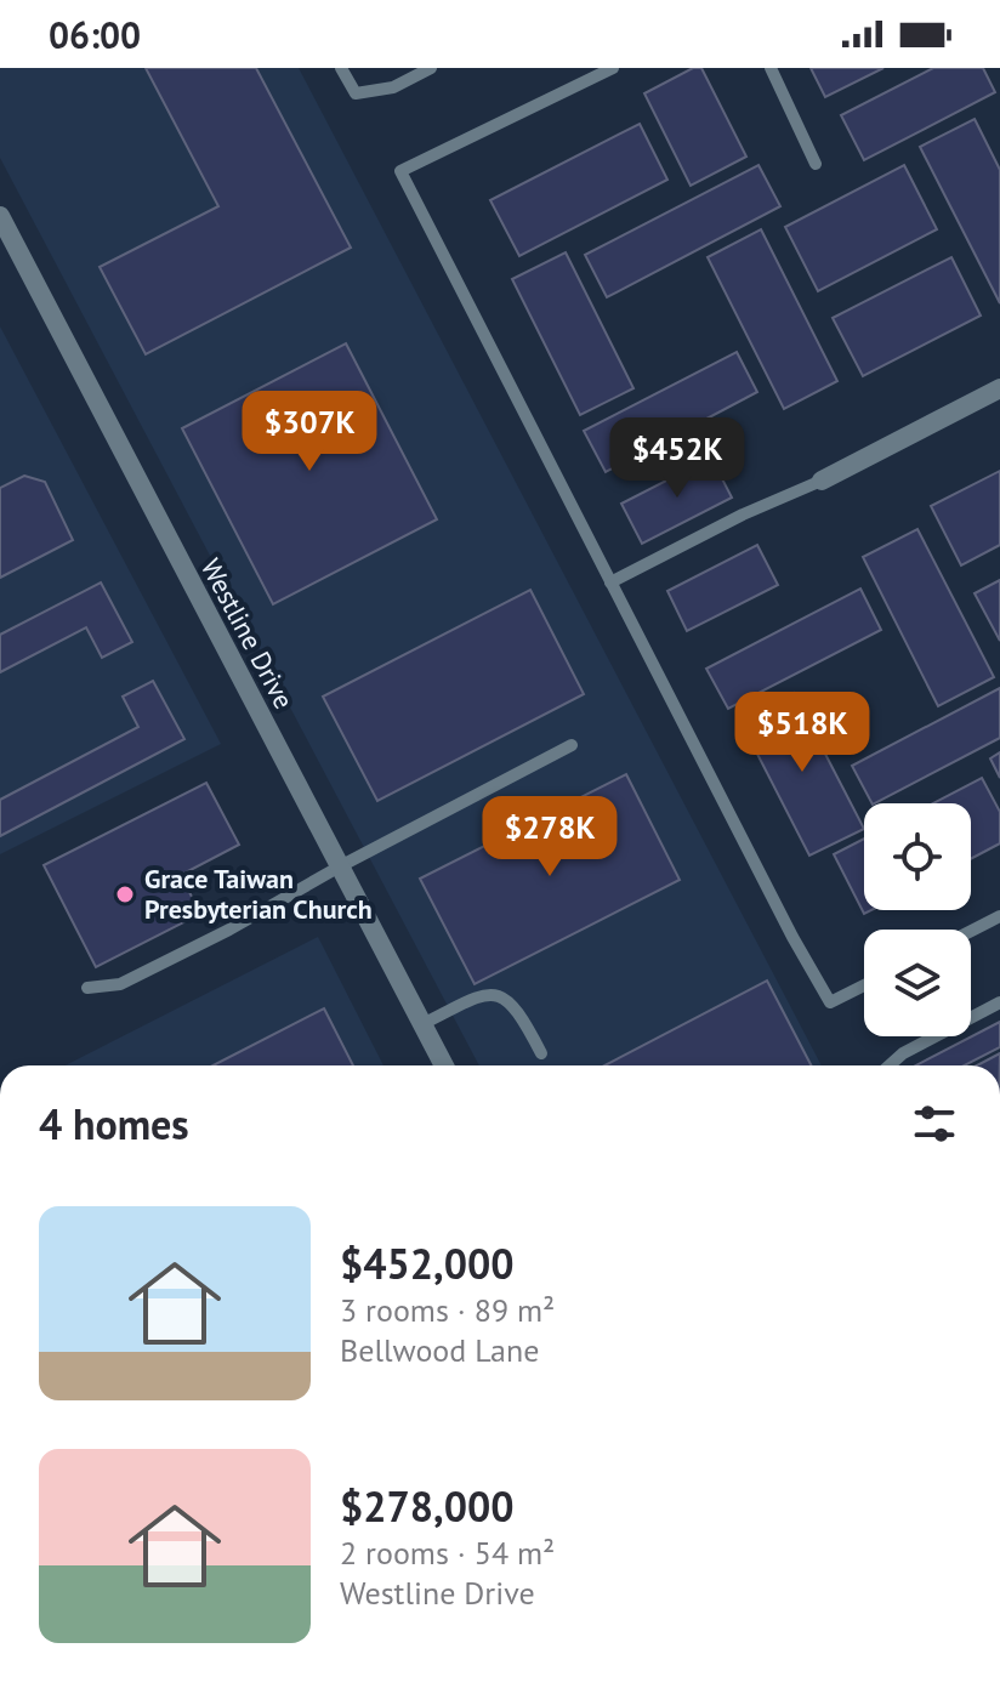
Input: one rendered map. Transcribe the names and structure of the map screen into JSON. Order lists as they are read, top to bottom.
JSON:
{
  "streets": {
    "street": ["Westline Drive"]
  },
  "places": ["Grace Taiwan Presbyterian Church"],
  "page": {
    "status": "06:00",
    "price": [
      "$307K",
      "$452K",
      "$518K",
      "$278K"
    ],
    "heading": "4 homes",
    "list": [
      {
        "name": "$452,000",
        "note": "3 rooms · 89 m² · Bellwood Lane"
      },
      {
        "name": "$278,000",
        "note": "2 rooms · 54 m² · Westline Drive"
      }
    ]
  }
}
